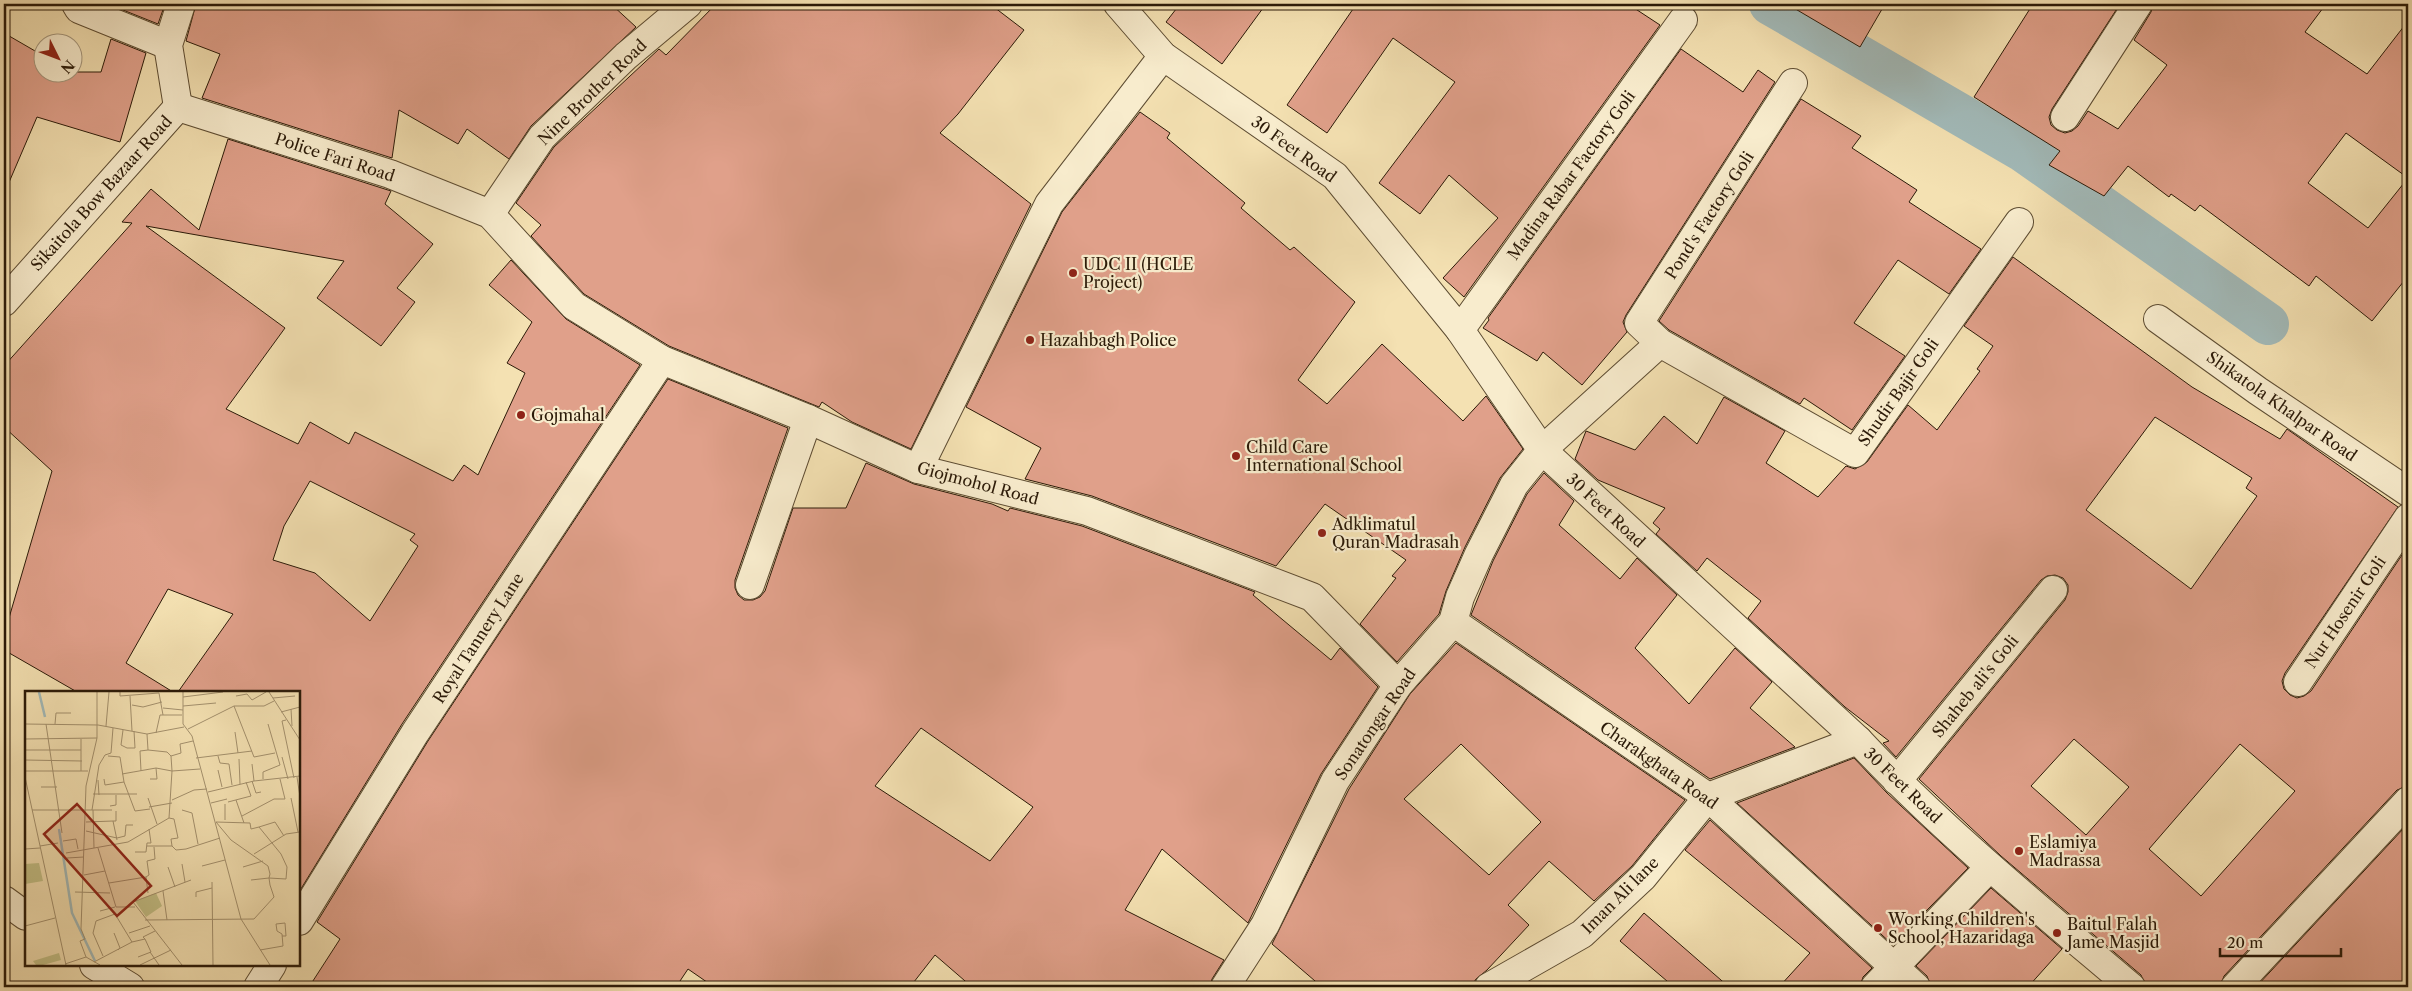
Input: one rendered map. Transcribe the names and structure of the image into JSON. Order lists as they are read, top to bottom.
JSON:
{
  "streets": {
    "street": [
      "Nine Brother Road",
      "30 Feet Road",
      "Police Fari Road",
      "Madina Rabar Factory Goli",
      "Sikaitola Bow Bazaar Road",
      "Pond's Factory Goli",
      "Shudir Bajir Goli",
      "Shikatola Khalpar Road",
      "Giojmohol Road",
      "Nur Hosenir Goli",
      "Royal Tannery Lane",
      "Shaheb ali's Goli",
      "Sonatongar Road",
      "Charakghata Road",
      "Iman Ali lane"
    ]
  },
  "crossings": [
    ["Nine Brother Road", "Police Fari Road"],
    ["Nine Brother Road", "Giojmohol Road"],
    ["30 Feet Road", "Madina Rabar Factory Goli"],
    ["30 Feet Road", "Shaheb ali's Goli"],
    ["30 Feet Road", "Sonatongar Road"],
    ["Police Fari Road", "Sikaitola Bow Bazaar Road"],
    ["Police Fari Road", "Giojmohol Road"],
    ["Pond's Factory Goli", "Shudir Bajir Goli"],
    ["Pond's Factory Goli", "Sonatongar Road"],
    ["Shudir Bajir Goli", "Sonatongar Road"],
    ["Giojmohol Road", "Royal Tannery Lane"],
    ["Giojmohol Road", "Sonatongar Road"],
    ["Sonatongar Road", "Charakghata Road"],
    ["Charakghata Road", "Iman Ali lane"]
  ],
  "places": [
    "UDC II (HCLE Project)",
    "Hazahbagh Police",
    "Gojmahal",
    "Child Care International School",
    "Adklimatul Quran Madrasah",
    "Eslamiya Madrassa",
    "Working Children's School, Hazaridaga",
    "Baitul Falah Jame Masjid"
  ],
  "scale_bar": "20 m",
  "north": "bottom right"
}
